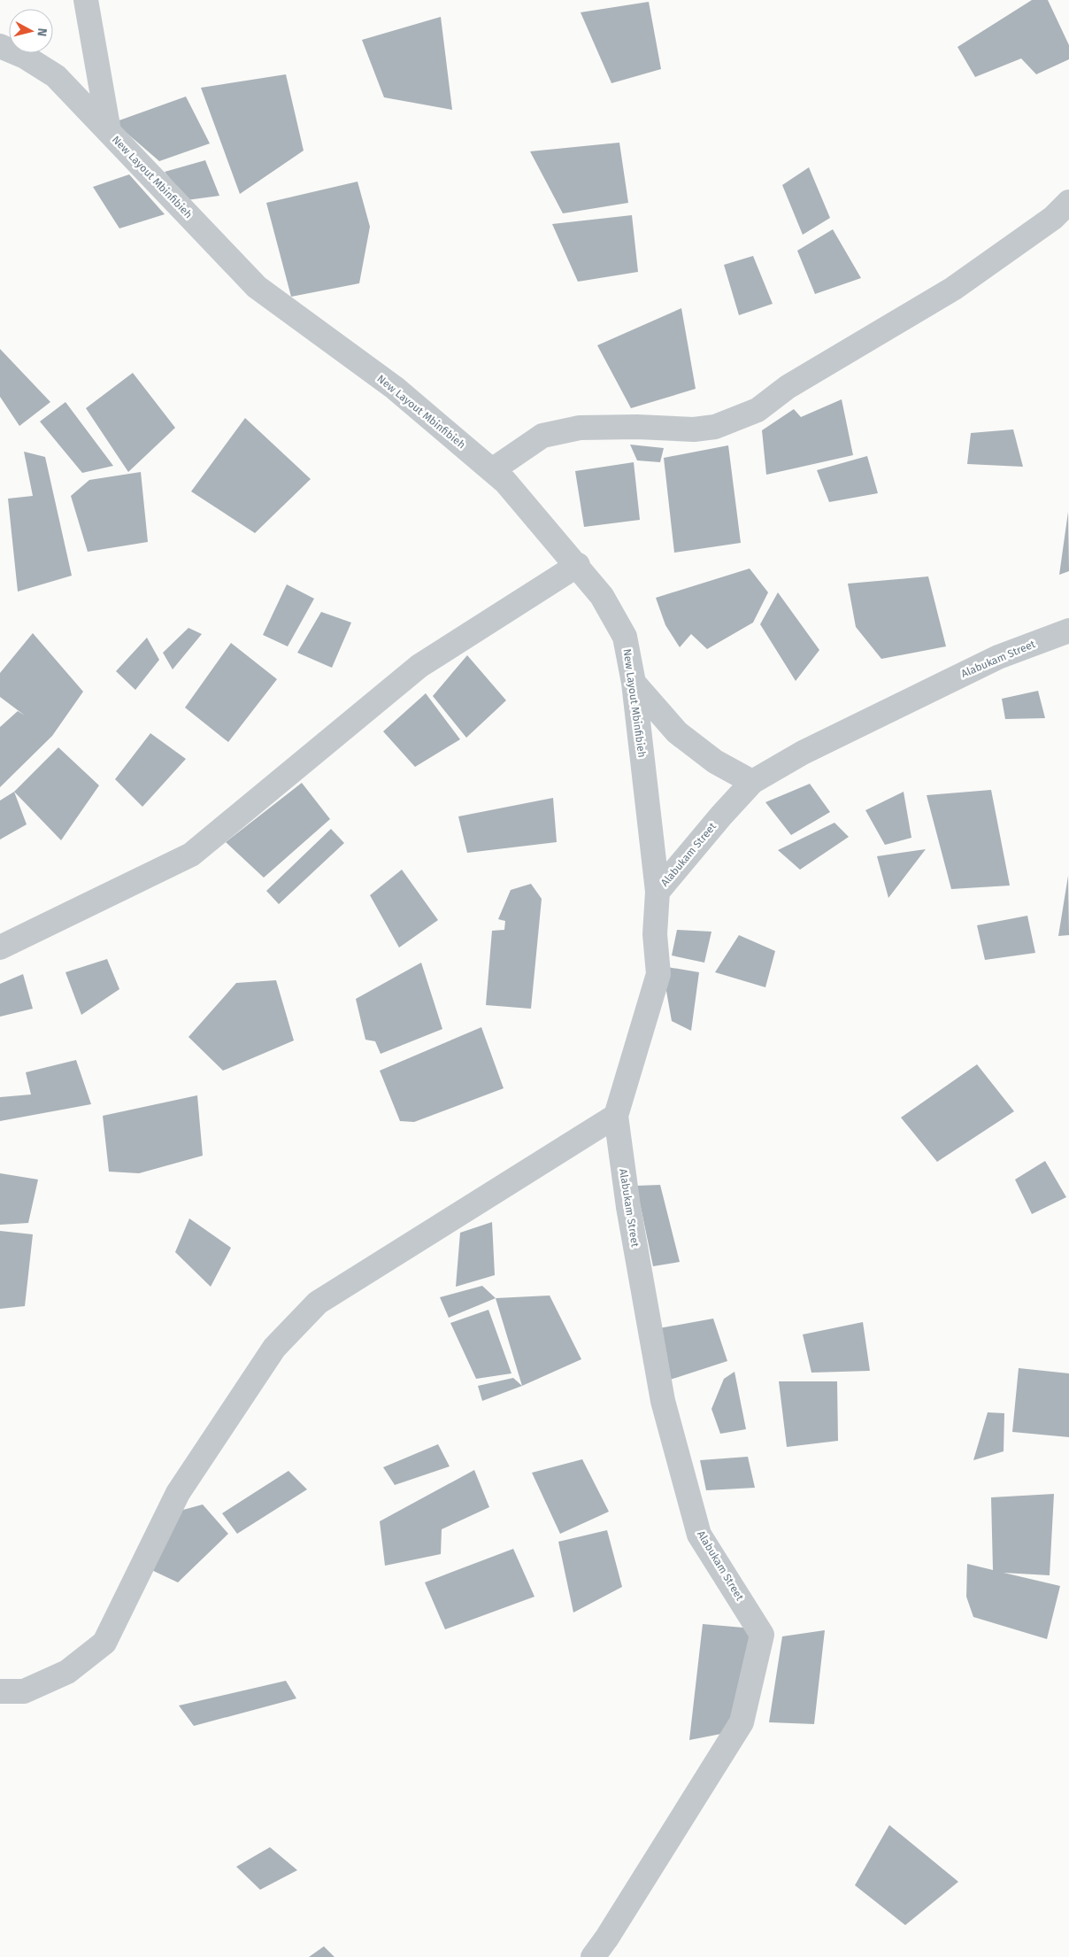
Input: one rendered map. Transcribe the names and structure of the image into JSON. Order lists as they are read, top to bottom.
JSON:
{
  "streets": {
    "street": ["New Layout Mbinfibieh", "Alabukam Street"]
  },
  "crossings": [
    ["New Layout Mbinfibieh", "Alabukam Street"]
  ],
  "north": "right"
}
